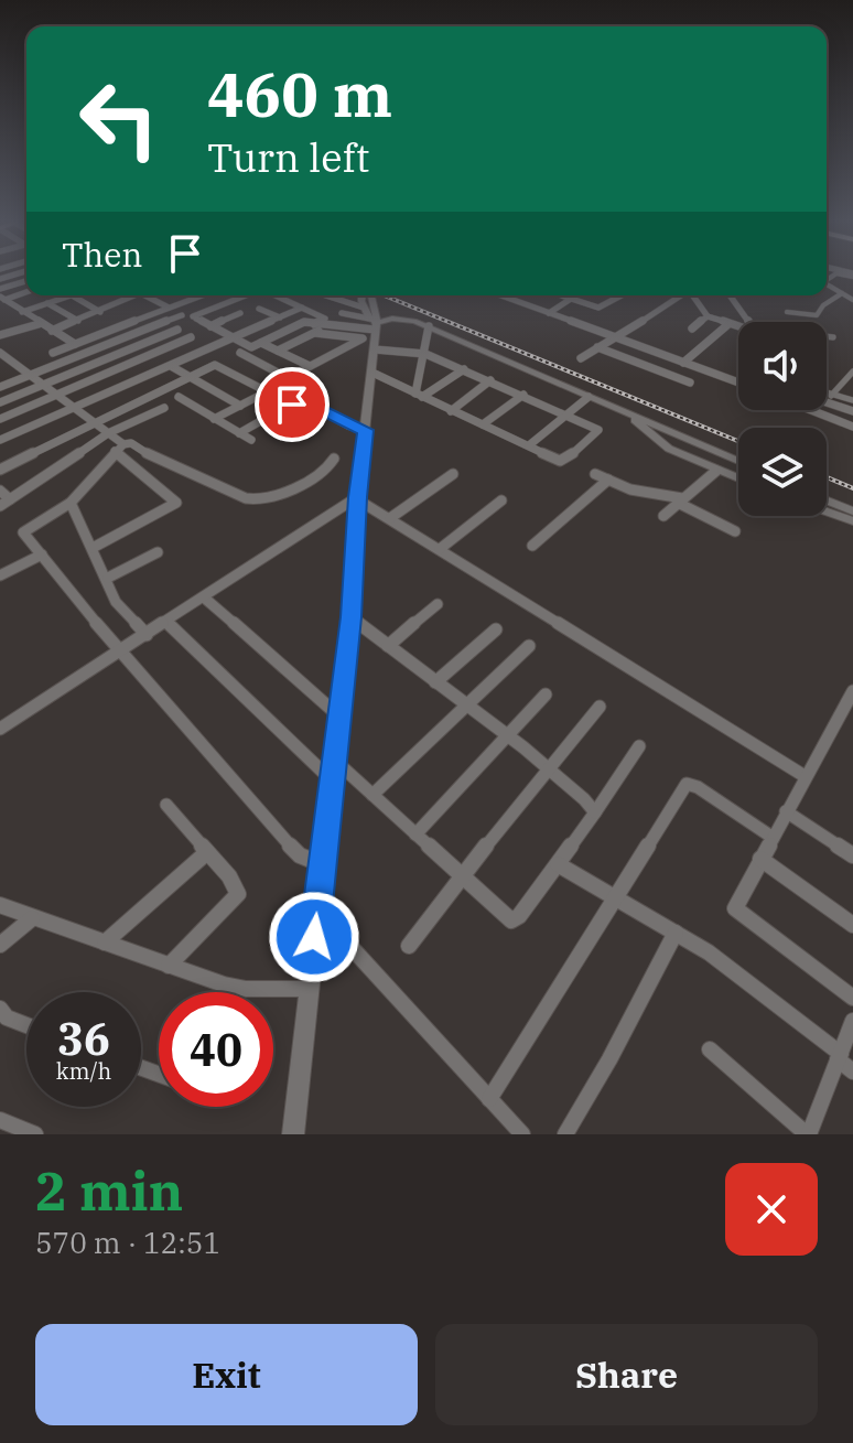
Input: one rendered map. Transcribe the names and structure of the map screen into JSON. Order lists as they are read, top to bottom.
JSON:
{
  "page": {
    "turn": ["460 m", "Turn left"],
    "then": "Then",
    "speed": "36 km/h",
    "limit": "40",
    "heading": ["2 min", "570 m · 12:51"],
    "buttons": ["Exit", "Share"]
  }
}
